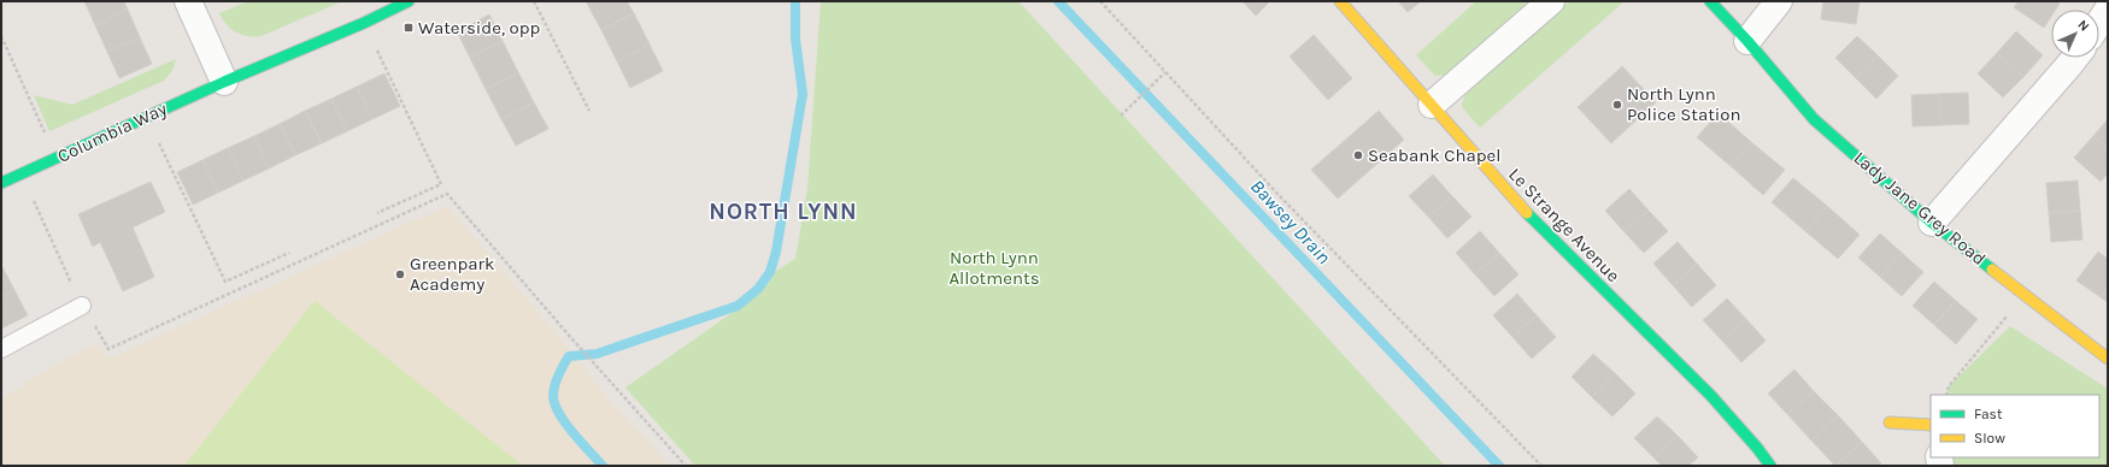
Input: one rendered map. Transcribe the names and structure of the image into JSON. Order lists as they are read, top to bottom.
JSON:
{
  "streets": {
    "street": ["Columbia Way", "Lady Jane Grey Road", "Le Strange Avenue"]
  },
  "districts": ["NORTH LYNN"],
  "water": ["Bawsey Drain"],
  "parks": ["North Lynn Allotments"],
  "places": {
    "transit": ["Waterside, opp"],
    "other": ["North Lynn Police Station", "Seabank Chapel", "Greenpark Academy"]
  },
  "legend": ["Fast", "Slow"],
  "north": "top right"
}
